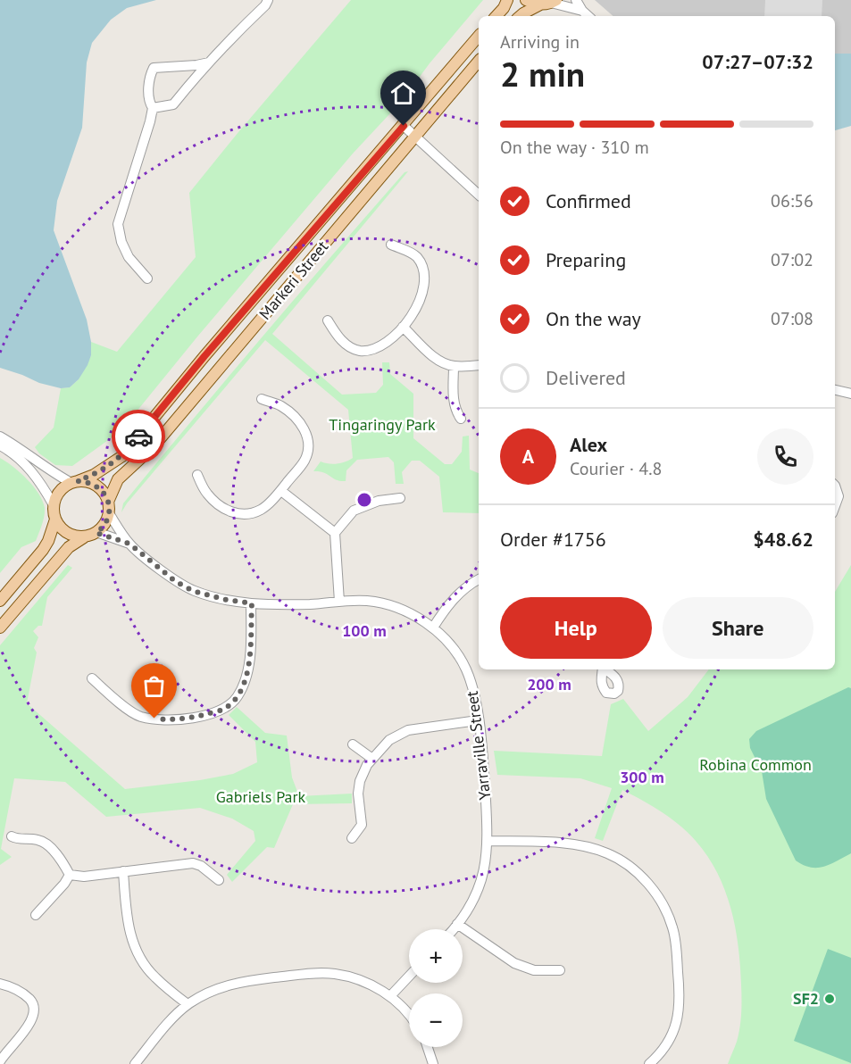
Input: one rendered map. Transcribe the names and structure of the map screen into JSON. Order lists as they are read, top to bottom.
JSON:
{
  "streets": {
    "main road": ["Markeri Street"],
    "street": ["Yarraville Street"]
  },
  "crossings": [
    ["Markeri Street", "Yarraville Street"]
  ],
  "parks": ["Tingaringy Park", "Robina Common", "Gabriels Park"],
  "places": ["SF2"],
  "page": {
    "heading": ["2 min", "Arriving in", "07:27–07:32"],
    "panel": [
      "Alex",
      "Courier · 4.8",
      "Order #1756",
      "$48.62"
    ],
    "bar": "On the way · 310 m",
    "list": [
      ["Confirmed", "06:56"],
      ["Preparing", "07:02"],
      ["On the way", "07:08"],
      "Delivered"
    ],
    "round": "A",
    "buttons": ["Help", "Share"],
    "map_buttons": ["+", "−"]
  },
  "rings": ["100 m", "200 m", "300 m"]
}
